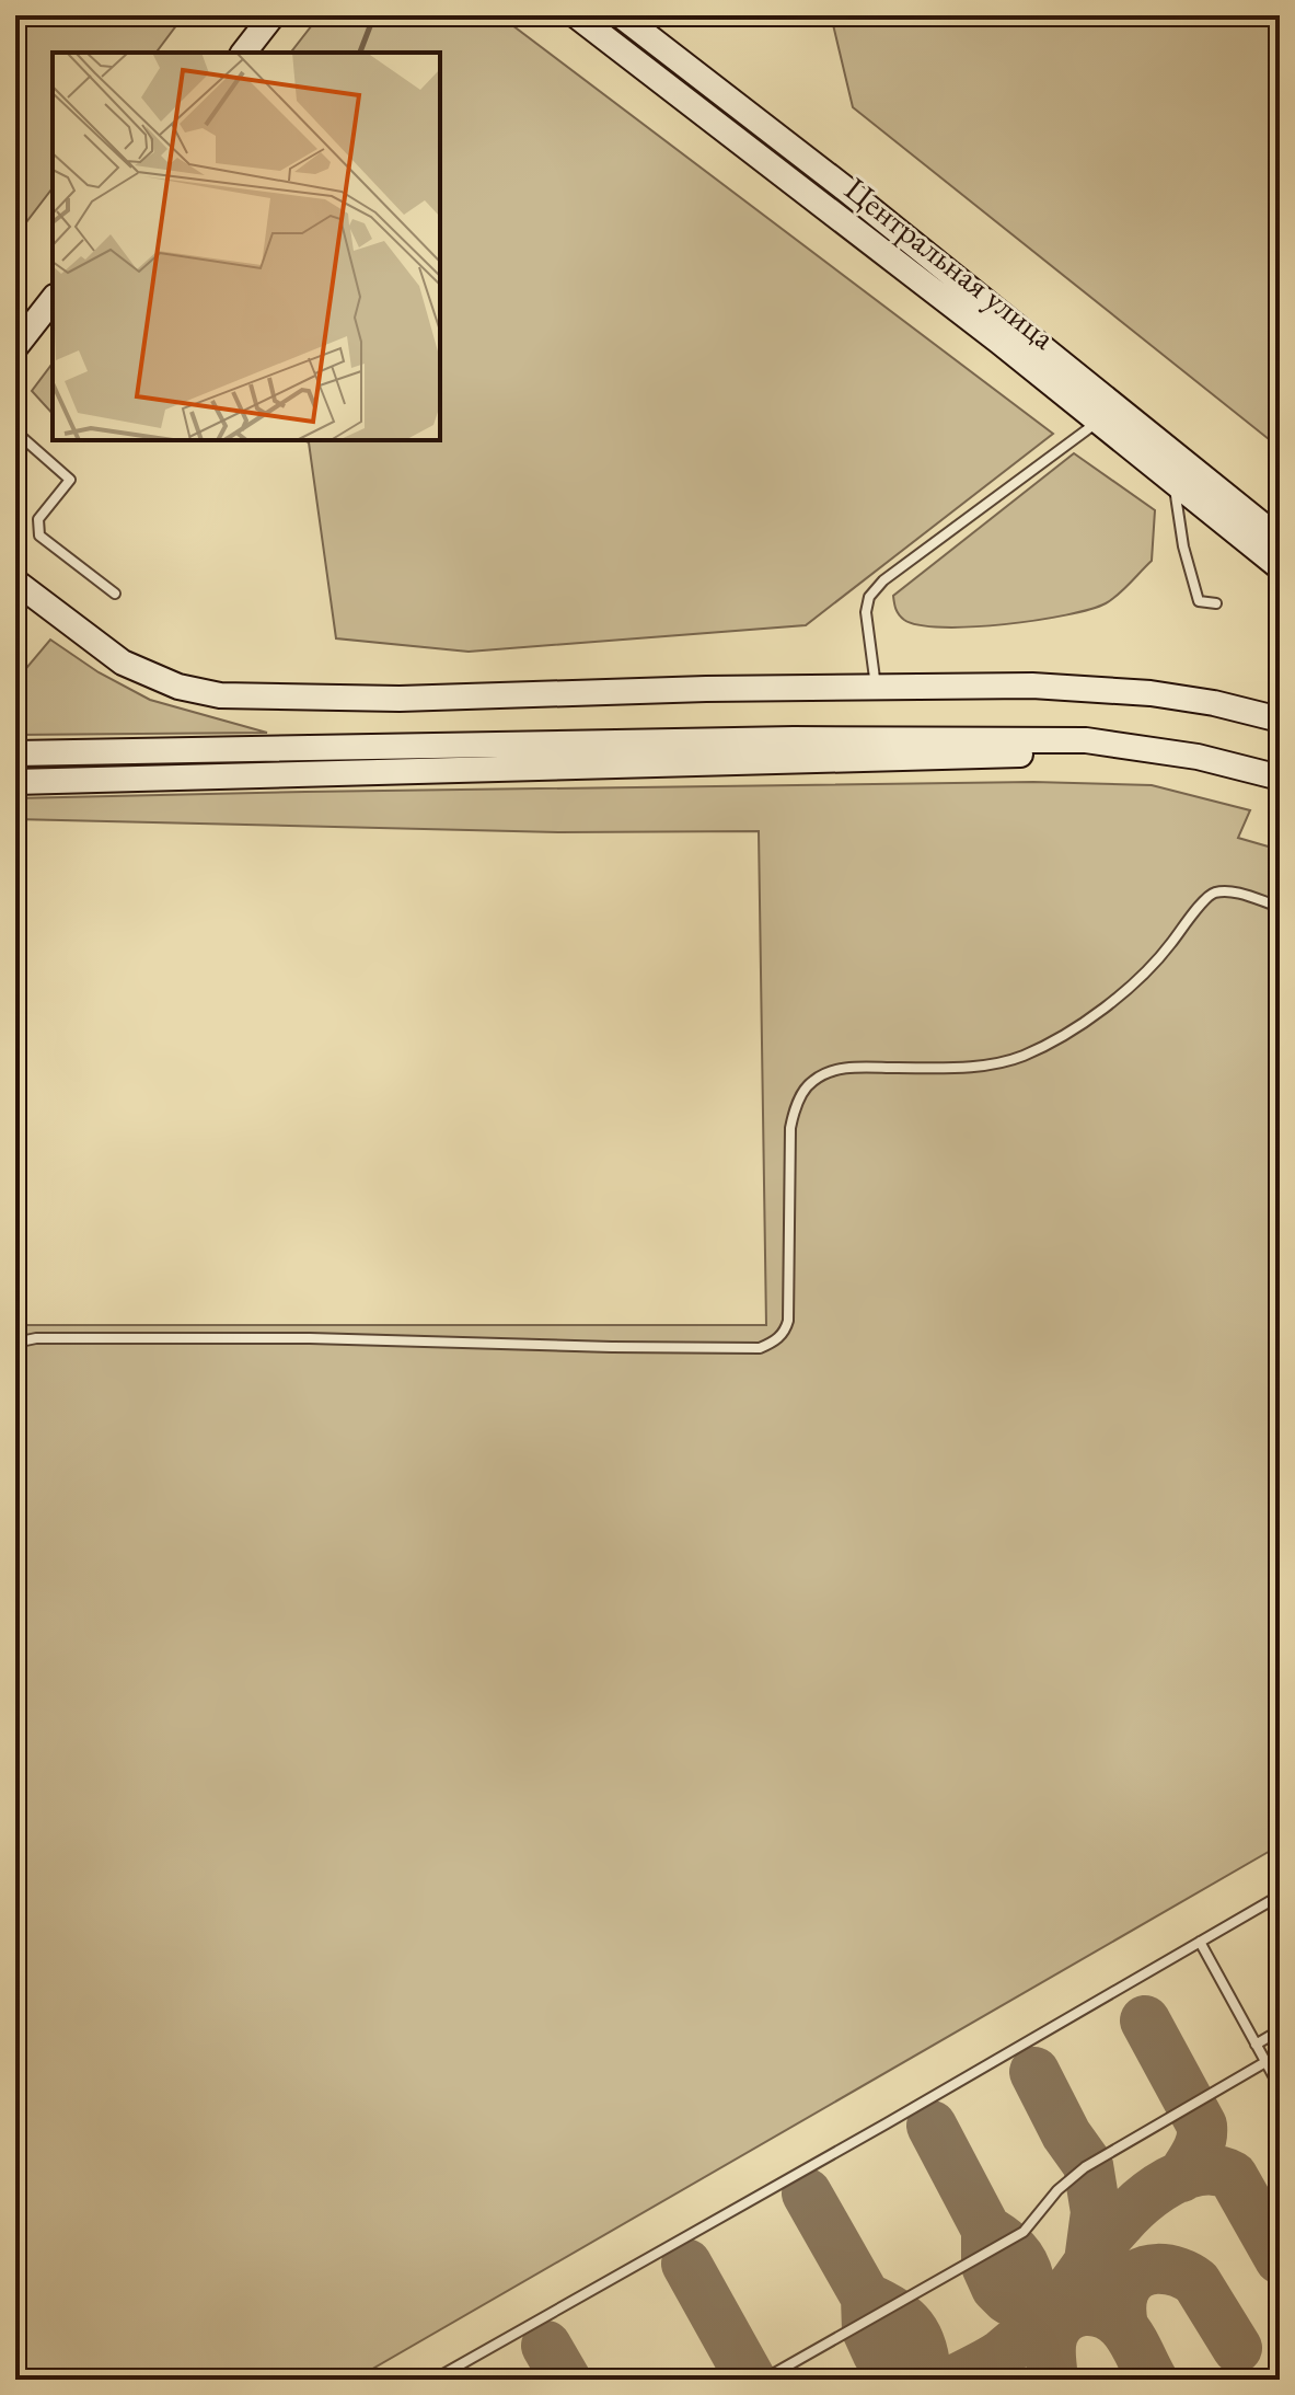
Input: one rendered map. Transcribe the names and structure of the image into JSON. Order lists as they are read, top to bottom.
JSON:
{
  "streets": {
    "main road": ["Центральная улица"]
  }
}
